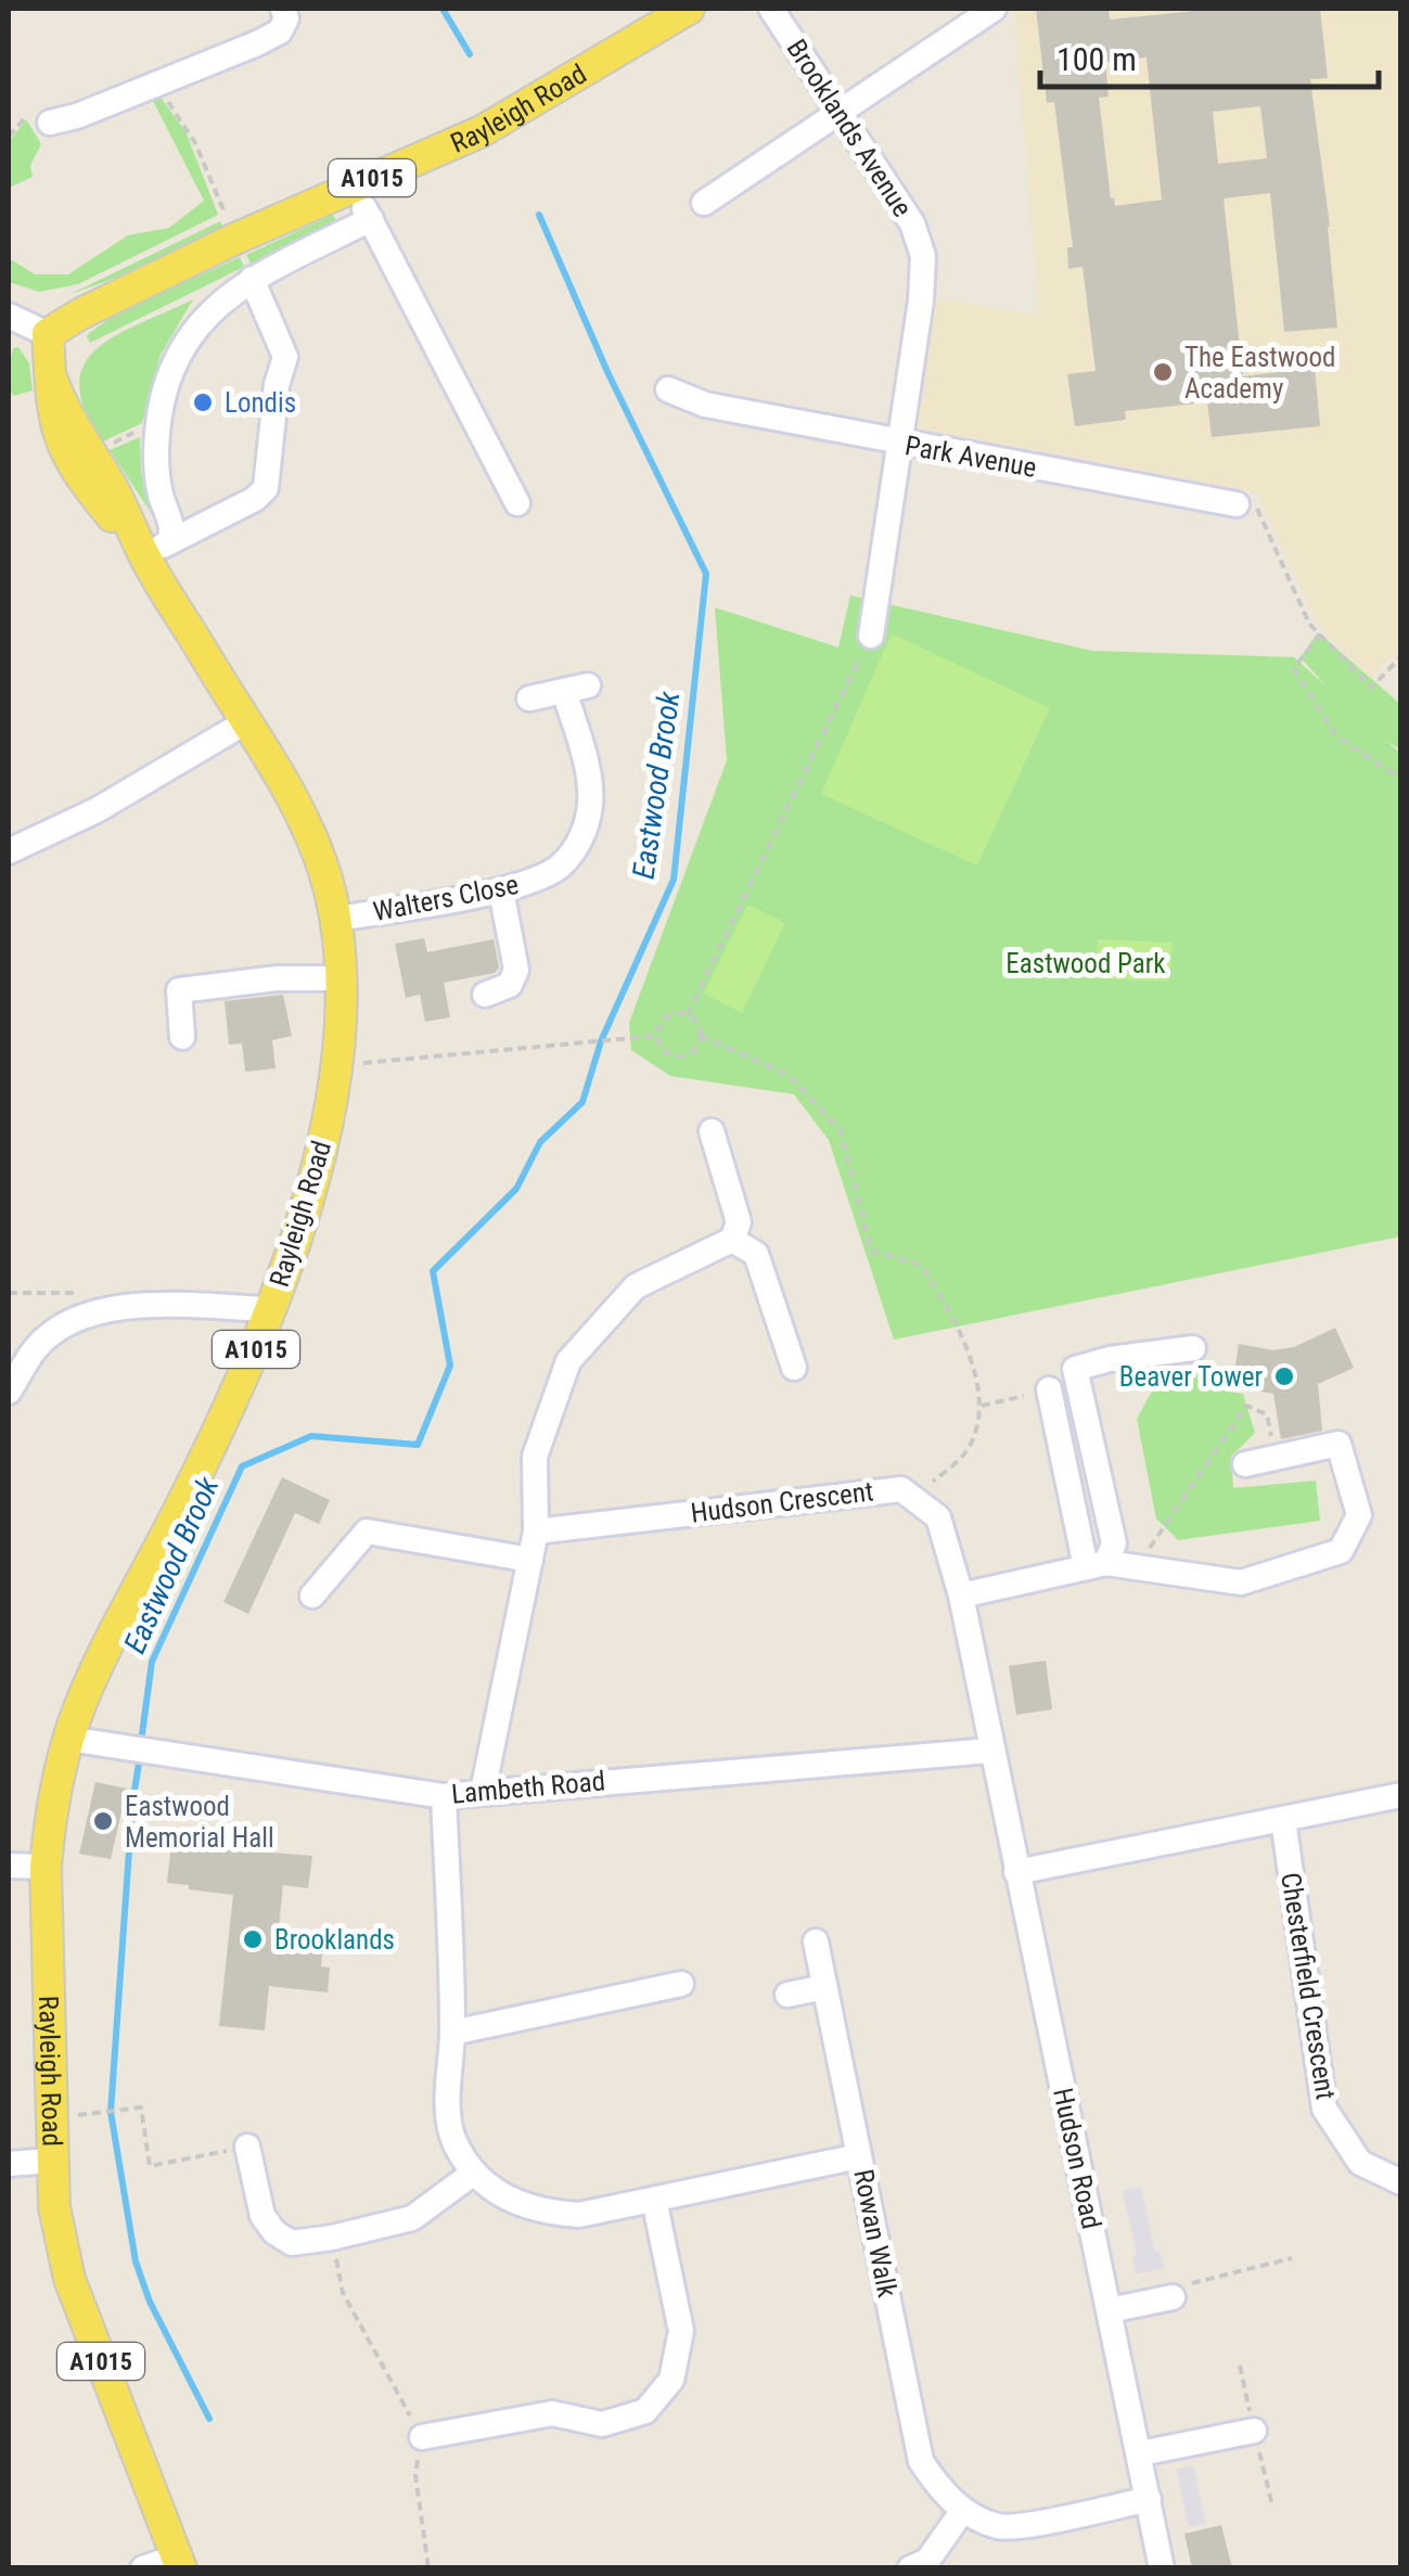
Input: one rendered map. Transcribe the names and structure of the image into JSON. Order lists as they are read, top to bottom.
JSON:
{
  "streets": {
    "main road": ["Rayleigh Road", "A1015"],
    "street": [
      "Brooklands Avenue",
      "Park Avenue",
      "Walters Close",
      "Hudson Crescent",
      "Lambeth Road",
      "Chesterfield Crescent",
      "Hudson Road",
      "Rowan Walk"
    ]
  },
  "crossings": [
    ["Rayleigh Road", "Walters Close"],
    ["Rayleigh Road", "Lambeth Road"],
    ["Brooklands Avenue", "Park Avenue"],
    ["Hudson Crescent", "Lambeth Road"],
    ["Hudson Crescent", "Hudson Road"],
    ["Lambeth Road", "Hudson Road"]
  ],
  "water": ["Eastwood Brook"],
  "parks": ["Eastwood Park"],
  "places": [
    "The Eastwood Academy",
    "Londis",
    "Beaver Tower",
    "Eastwood Memorial Hall",
    "Brooklands"
  ],
  "scale_bar": "100 m"
}
